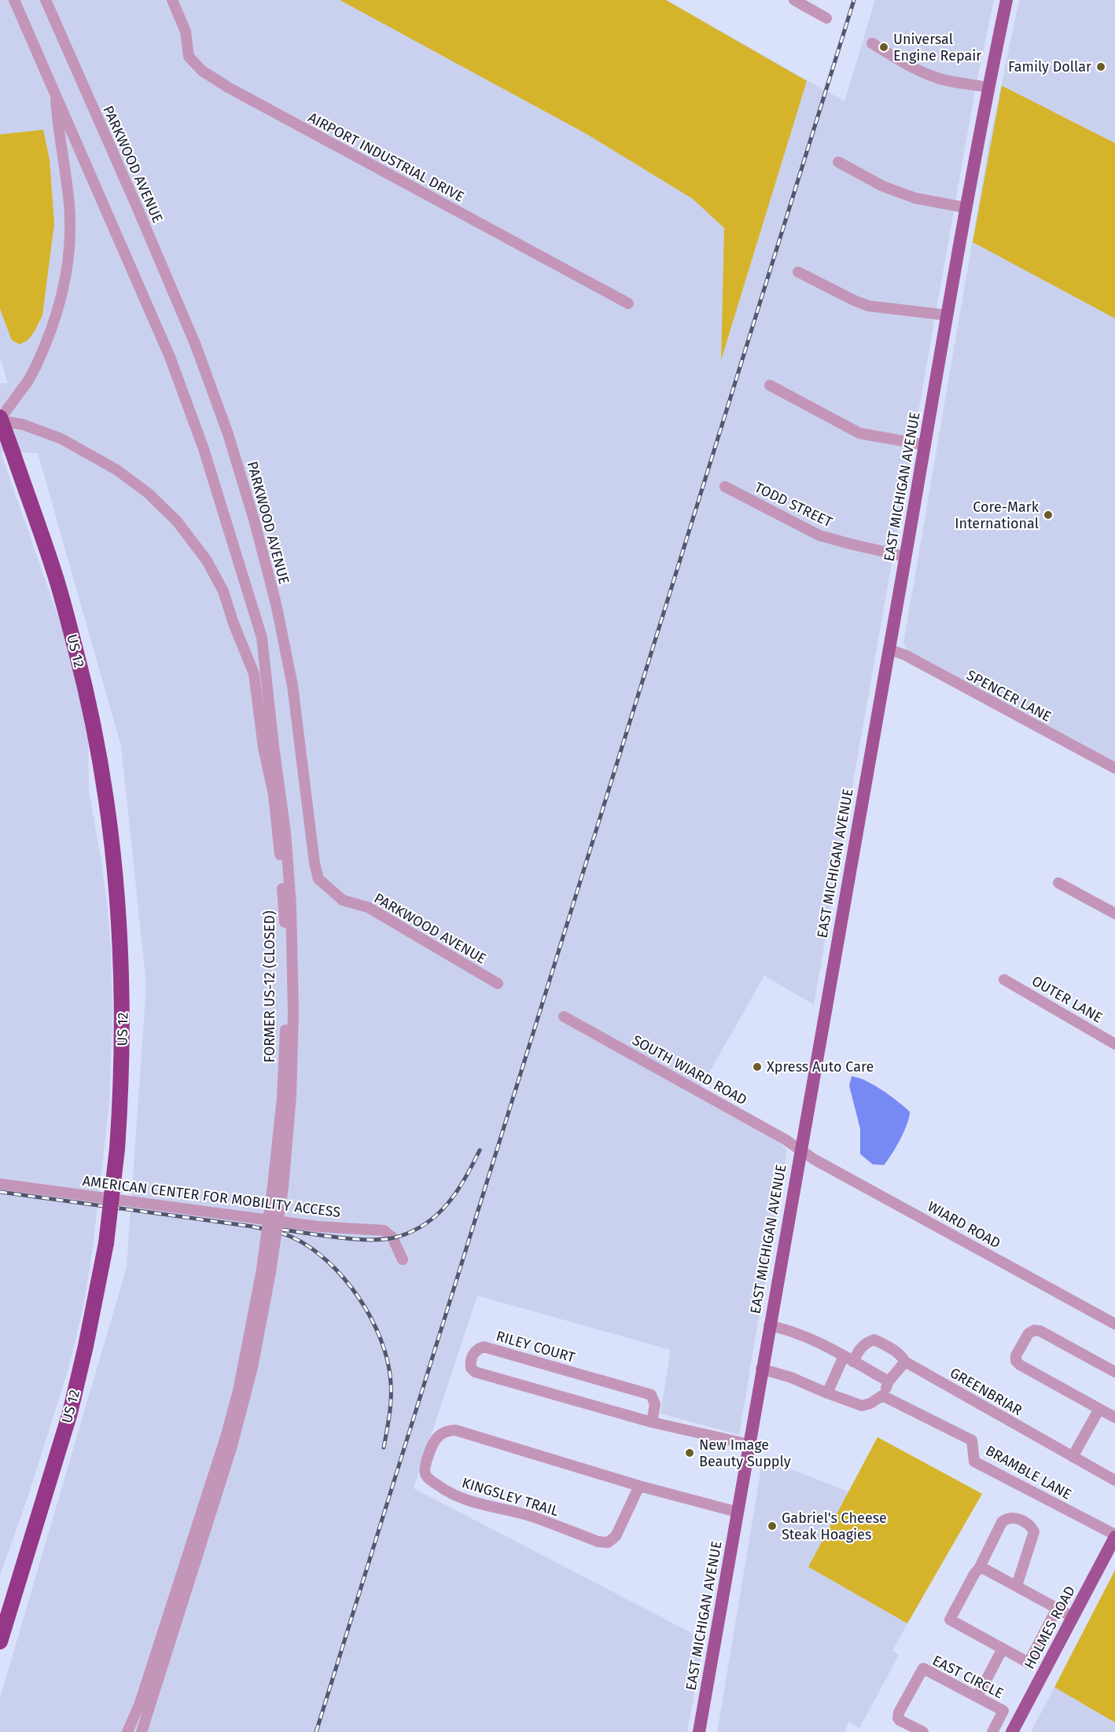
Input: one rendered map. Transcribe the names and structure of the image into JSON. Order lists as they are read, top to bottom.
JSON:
{
  "streets": {
    "highway": ["US 12"],
    "main road": ["EAST MICHIGAN AVENUE", "HOLMES ROAD"],
    "street": [
      "AIRPORT INDUSTRIAL DRIVE",
      "PARKWOOD AVENUE",
      "TODD STREET",
      "SPENCER LANE",
      "FORMER US-12 (CLOSED)",
      "OUTER LANE",
      "SOUTH WIARD ROAD",
      "AMERICAN CENTER FOR MOBILITY ACCESS",
      "WIARD ROAD",
      "RILEY COURT",
      "GREENBRIAR",
      "BRAMBLE LANE",
      "KINGSLEY TRAIL",
      "EAST CIRCLE"
    ]
  },
  "crossings": [
    ["EAST MICHIGAN AVENUE", "TODD STREET"],
    ["EAST MICHIGAN AVENUE", "SPENCER LANE"],
    ["EAST MICHIGAN AVENUE", "SOUTH WIARD ROAD"],
    ["EAST MICHIGAN AVENUE", "WIARD ROAD"],
    ["EAST MICHIGAN AVENUE", "RILEY COURT"],
    ["EAST MICHIGAN AVENUE", "KINGSLEY TRAIL"],
    ["US 12", "FORMER US-12 (CLOSED)"],
    ["SOUTH WIARD ROAD", "WIARD ROAD"],
    ["BRAMBLE LANE", "HOLMES ROAD"]
  ],
  "places": [
    "Universal Engine Repair",
    "Family Dollar",
    "Core-Mark International",
    "Xpress Auto Care",
    "New Image Beauty Supply",
    "Gabriel's Cheese Steak Hoagies"
  ]
}
